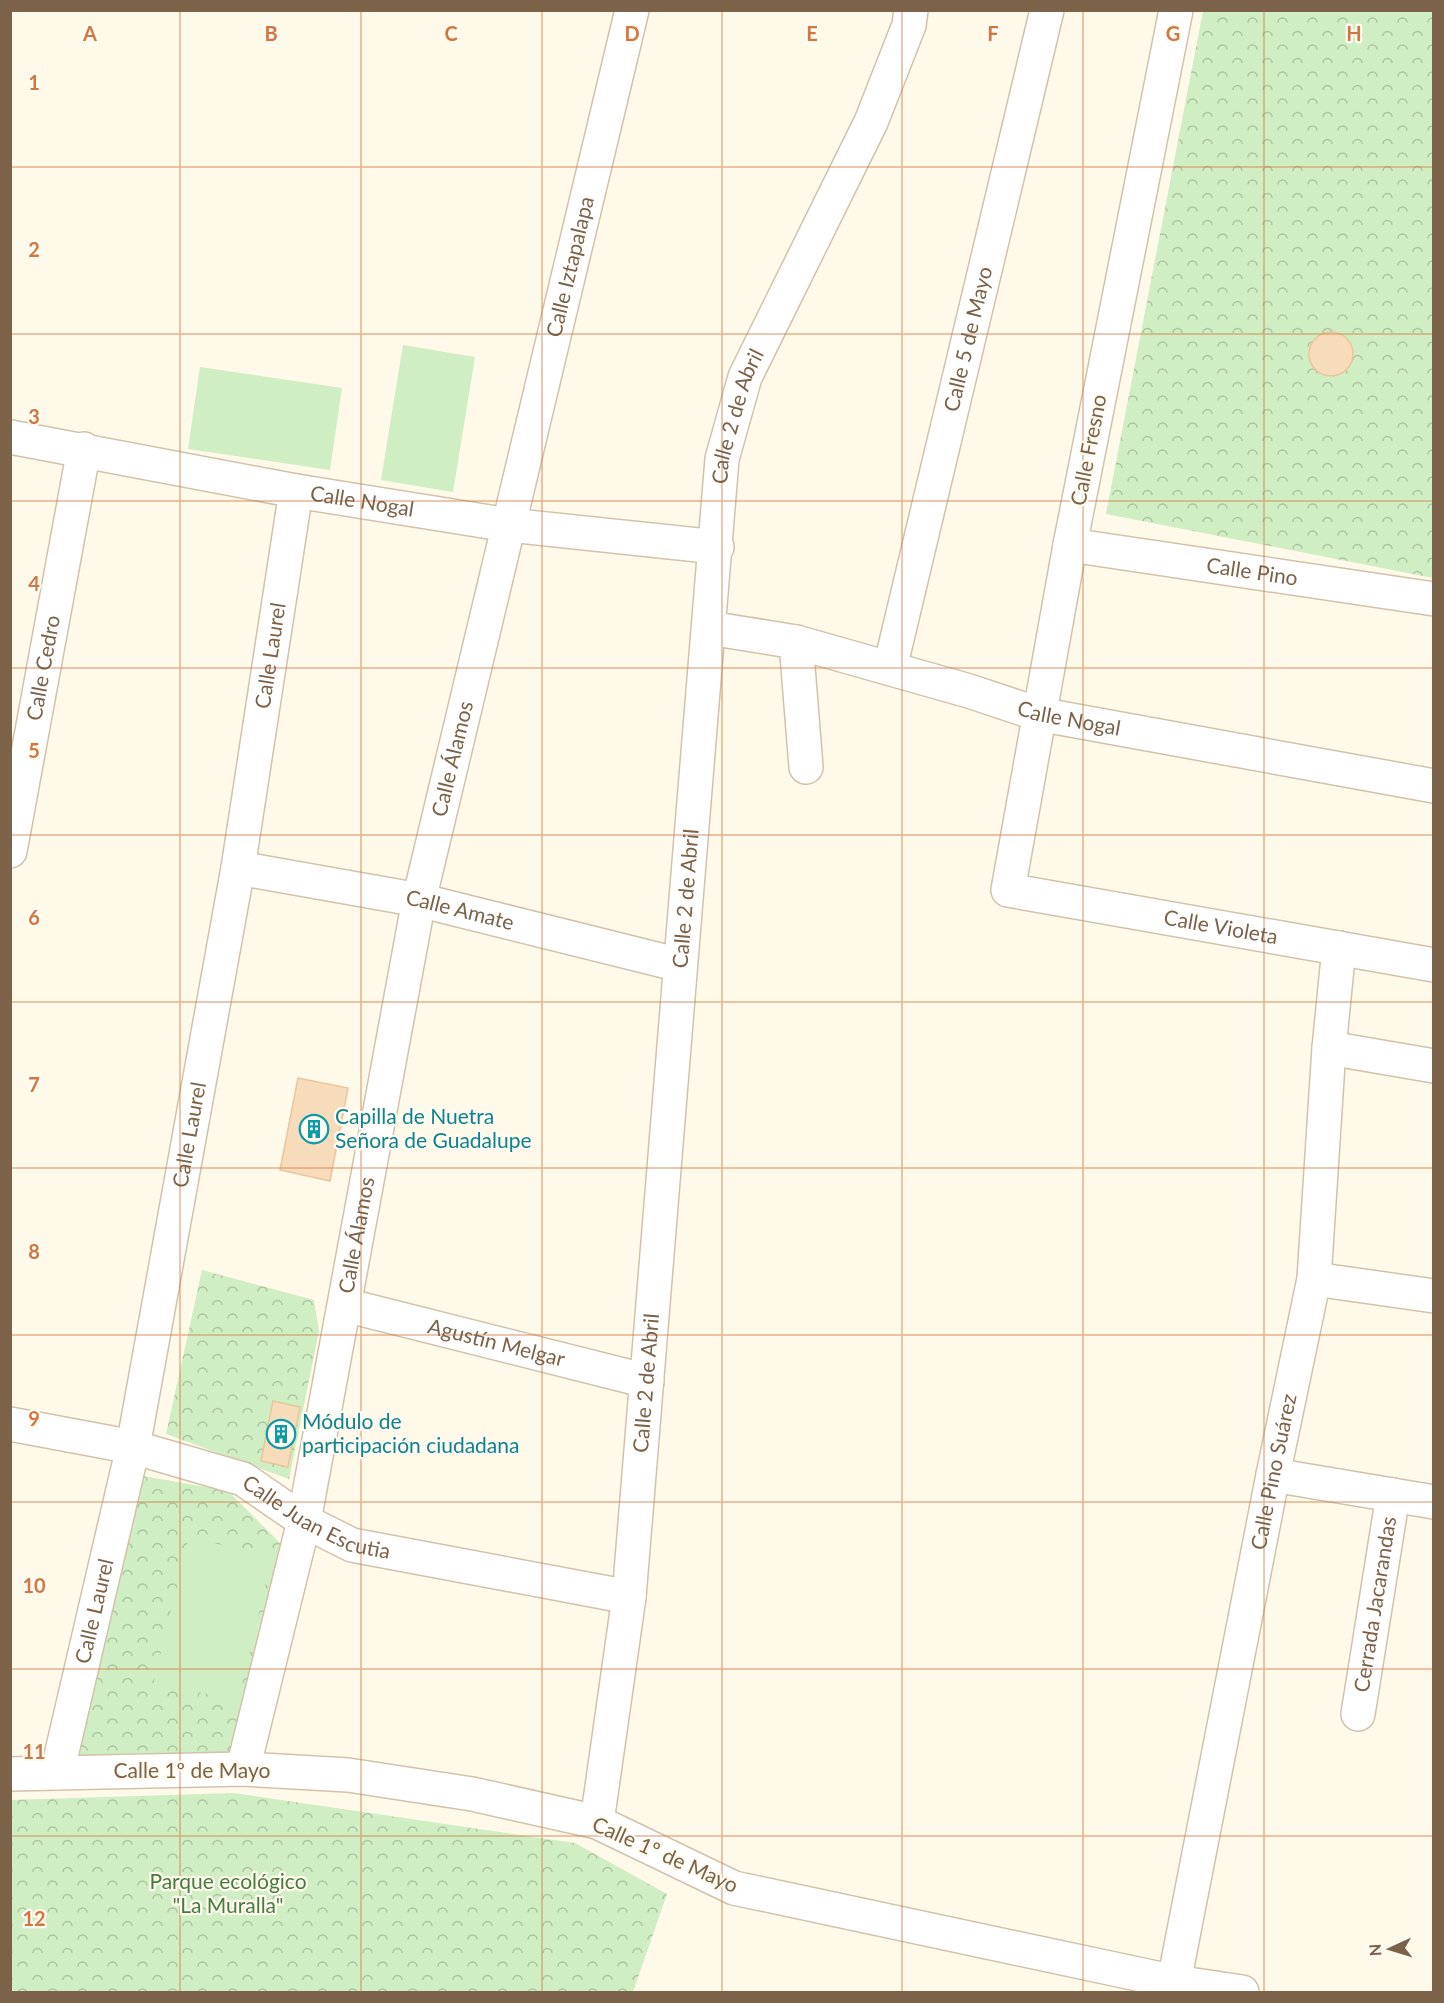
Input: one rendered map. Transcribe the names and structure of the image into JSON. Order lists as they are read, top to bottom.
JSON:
{
  "streets": {
    "street": [
      "Calle Iztapalapa",
      "Calle 5 de Mayo",
      "Calle 2 de Abril",
      "Calle Fresno",
      "Calle Nogal",
      "Calle Pino",
      "Calle Laurel",
      "Calle Cedro",
      "Calle Álamos",
      "Calle Amate",
      "Calle Violeta",
      "Agustín Melgar",
      "Calle Pino Suárez",
      "Calle Juan Escutia",
      "Cerrada Jacarandas",
      "Calle 1º de Mayo"
    ]
  },
  "crossings": [
    ["Calle Iztapalapa", "Calle Nogal"],
    ["Calle Iztapalapa", "Calle Álamos"],
    ["Calle 5 de Mayo", "Calle Nogal"],
    ["Calle 2 de Abril", "Calle Nogal"],
    ["Calle 2 de Abril", "Calle Amate"],
    ["Calle 2 de Abril", "Agustín Melgar"],
    ["Calle 2 de Abril", "Calle Juan Escutia"],
    ["Calle 2 de Abril", "Calle 1º de Mayo"],
    ["Calle Fresno", "Calle Nogal"],
    ["Calle Fresno", "Calle Pino"],
    ["Calle Fresno", "Calle Violeta"],
    ["Calle Nogal", "Calle Laurel"],
    ["Calle Nogal", "Calle Cedro"],
    ["Calle Nogal", "Calle Álamos"],
    ["Calle Laurel", "Calle Amate"],
    ["Calle Laurel", "Calle Juan Escutia"],
    ["Calle Laurel", "Calle 1º de Mayo"],
    ["Calle Álamos", "Calle Amate"],
    ["Calle Álamos", "Agustín Melgar"],
    ["Calle Álamos", "Calle Juan Escutia"],
    ["Calle Álamos", "Calle 1º de Mayo"],
    ["Calle Violeta", "Calle Pino Suárez"],
    ["Calle Pino Suárez", "Calle 1º de Mayo"]
  ],
  "parks": ["Parque ecológico \"La Muralla\""],
  "places": {
    "building": ["Capilla de Nuetra Señora de Guadalupe", "Módulo de participación ciudadana"]
  },
  "north": "left",
  "grid": {
    "columns": [
      "A",
      "B",
      "C",
      "D",
      "E",
      "F",
      "G",
      "H"
    ],
    "rows": [
      "1",
      "2",
      "3",
      "4",
      "5",
      "6",
      "7",
      "8",
      "9",
      "10",
      "11",
      "12"
    ]
  }
}
